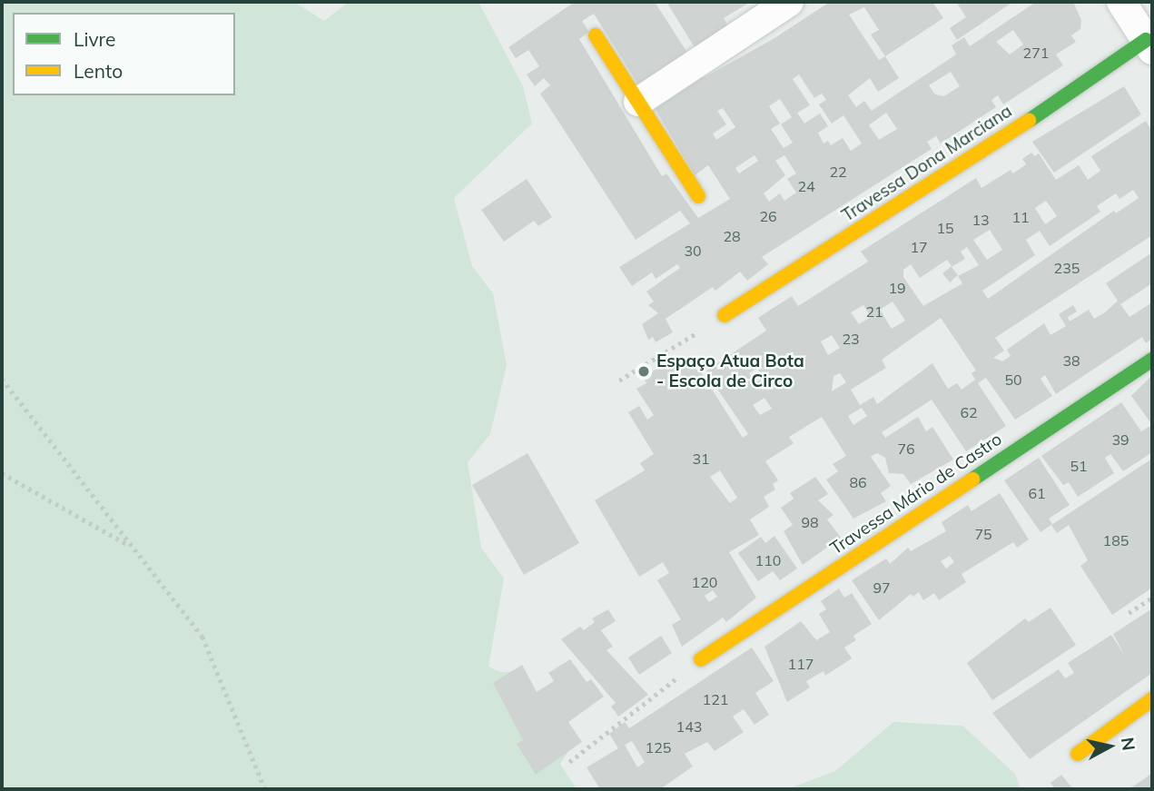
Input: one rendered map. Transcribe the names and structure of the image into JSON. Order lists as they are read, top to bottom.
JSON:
{
  "streets": {
    "street": ["Travessa Dona Marciana", "Travessa Mário de Castro"]
  },
  "places": ["Espaço Atua Bota - Escola de Circo"],
  "house_numbers": [
    "271",
    "22",
    "24",
    "26",
    "11",
    "13",
    "15",
    "28",
    "17",
    "30",
    "235",
    "19",
    "21",
    "23",
    "38",
    "50",
    "62",
    "39",
    "76",
    "31",
    "51",
    "86",
    "61",
    "98",
    "75",
    "185",
    "110",
    "120",
    "97",
    "117",
    "121",
    "143",
    "125"
  ],
  "legend": ["Livre", "Lento"],
  "north": "right"
}
